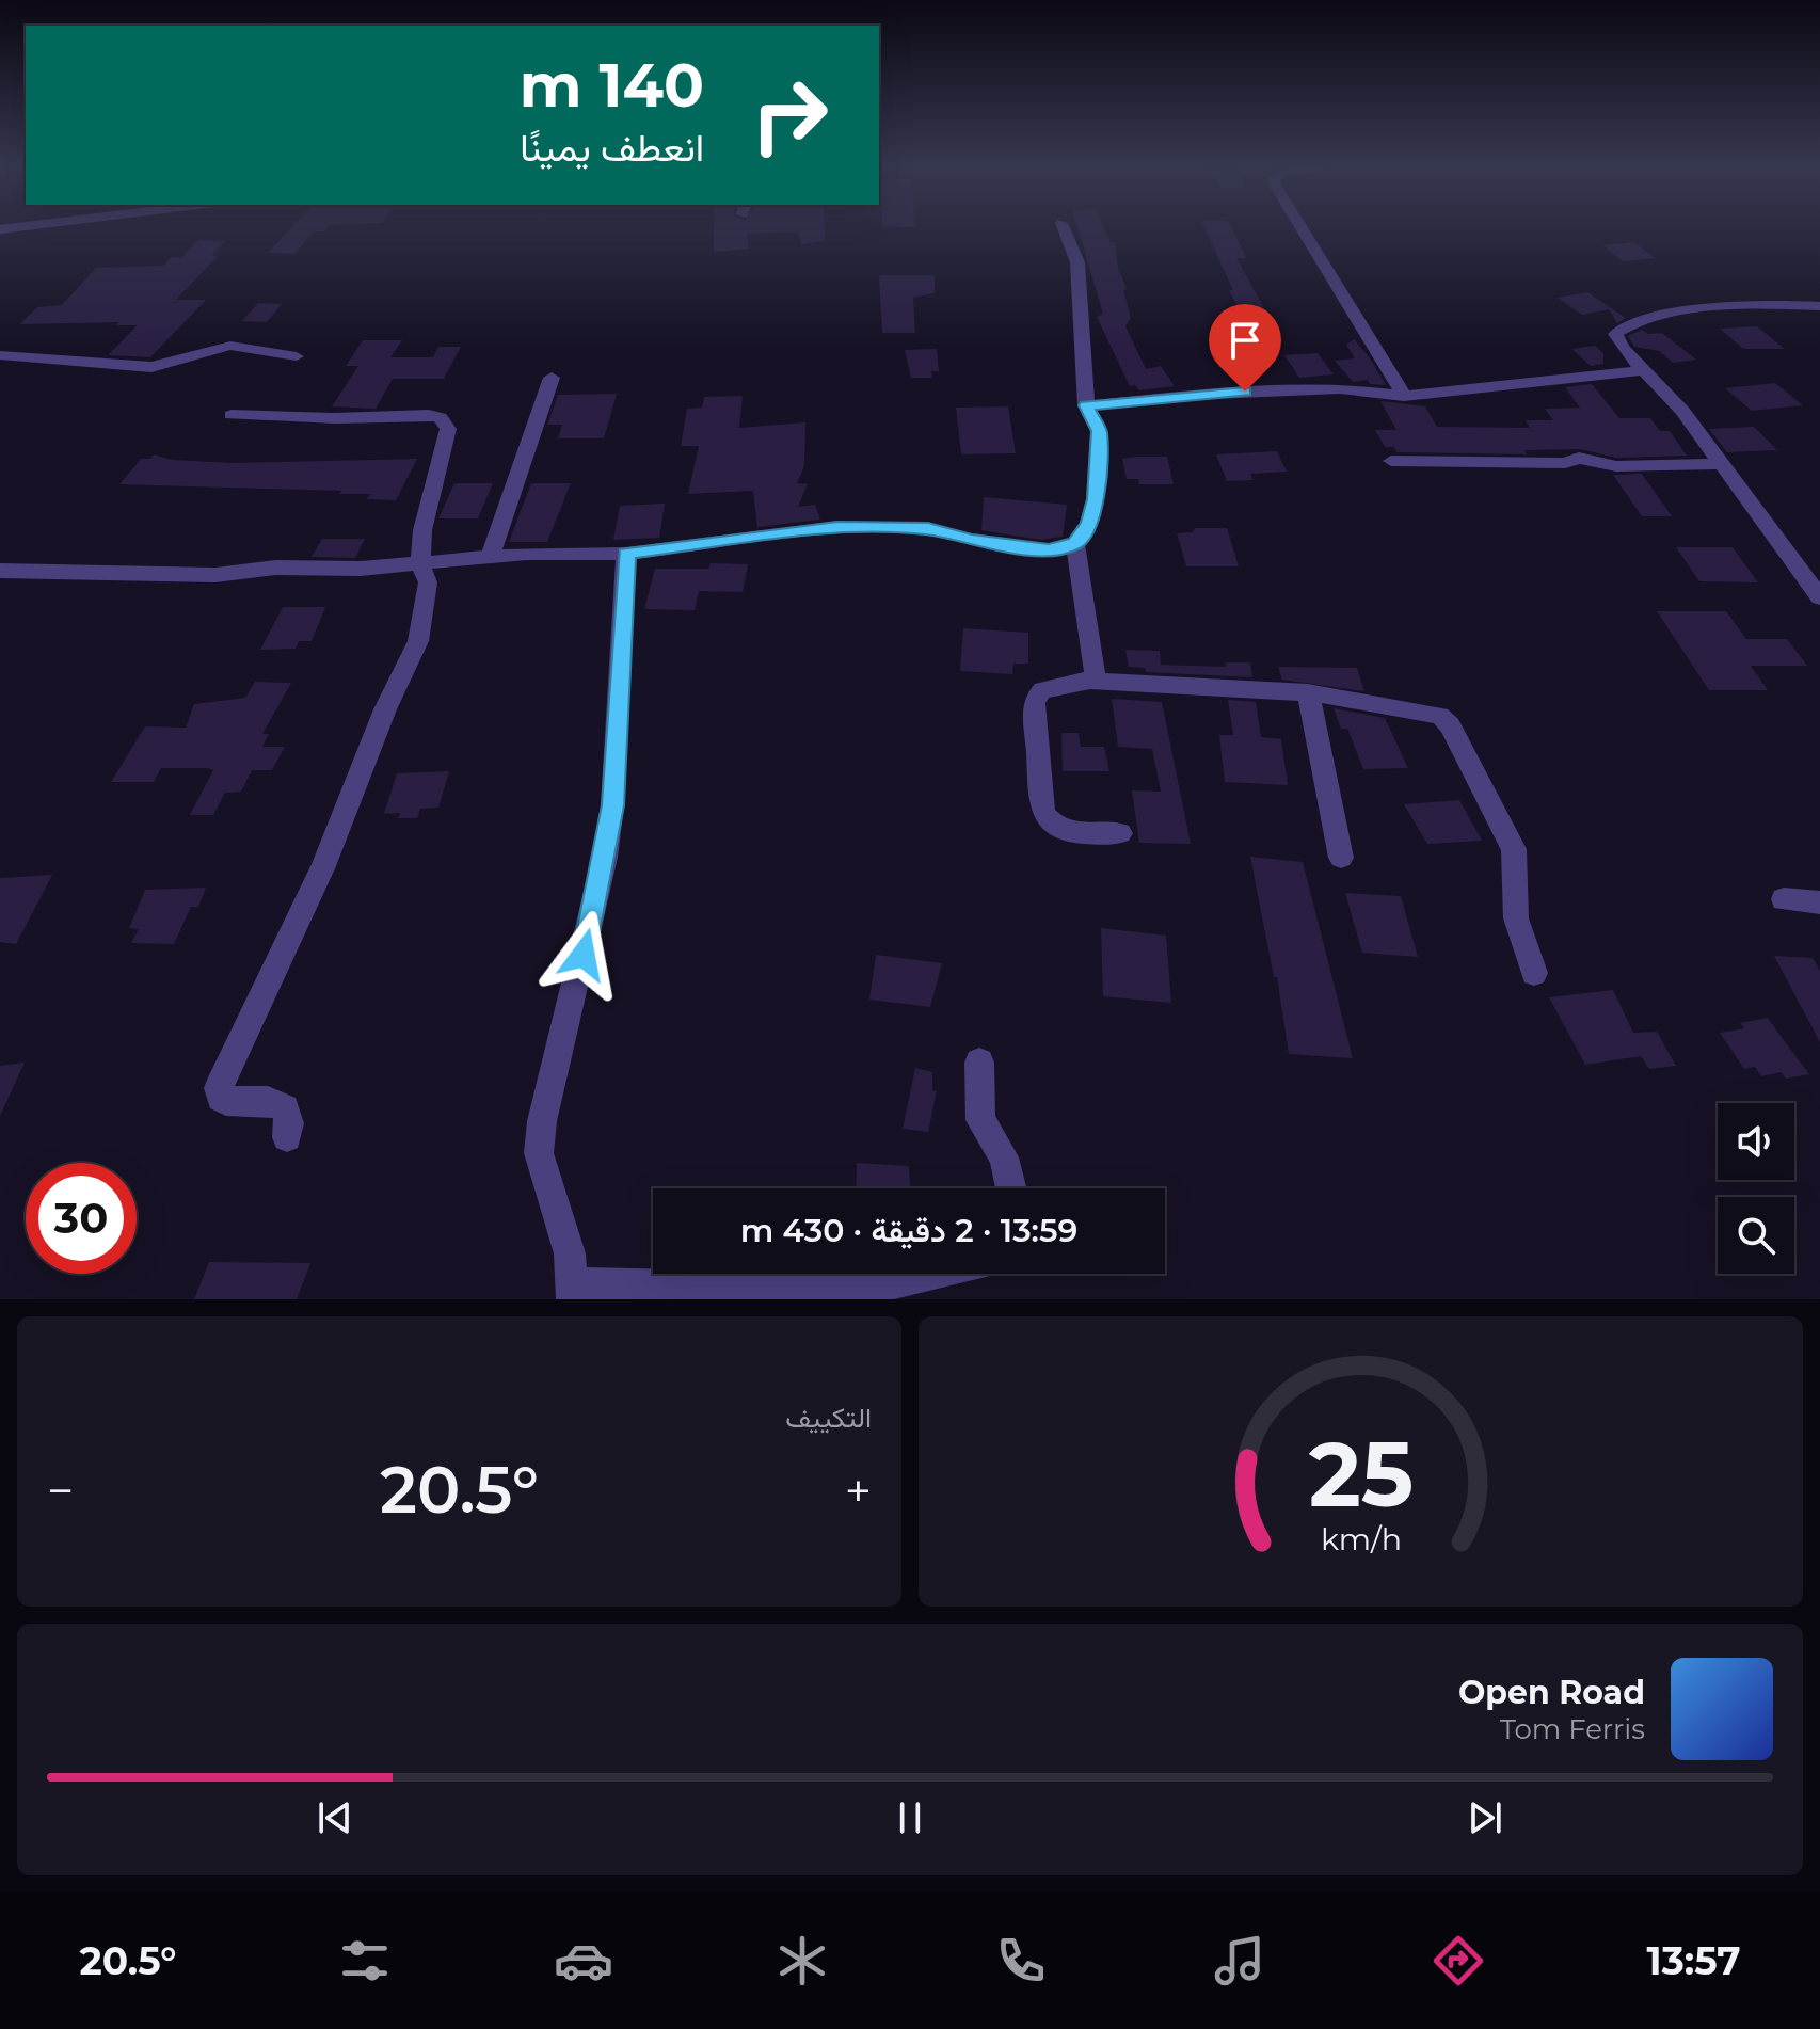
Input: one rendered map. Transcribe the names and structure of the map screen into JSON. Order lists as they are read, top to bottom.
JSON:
{
  "page": {
    "turn": ["140 m", "انعطف يمينًا"],
    "limit": "30",
    "trip": "13:59 · 2 دقيقة · 430 m",
    "tile": "التكييف",
    "heat": ["−", "20.5°", "+"],
    "song": ["Open Road", "Tom Ferris"],
    "tabs": ["13:57", "20.5°"],
    "gauge": ["25", "km/h"]
  }
}
